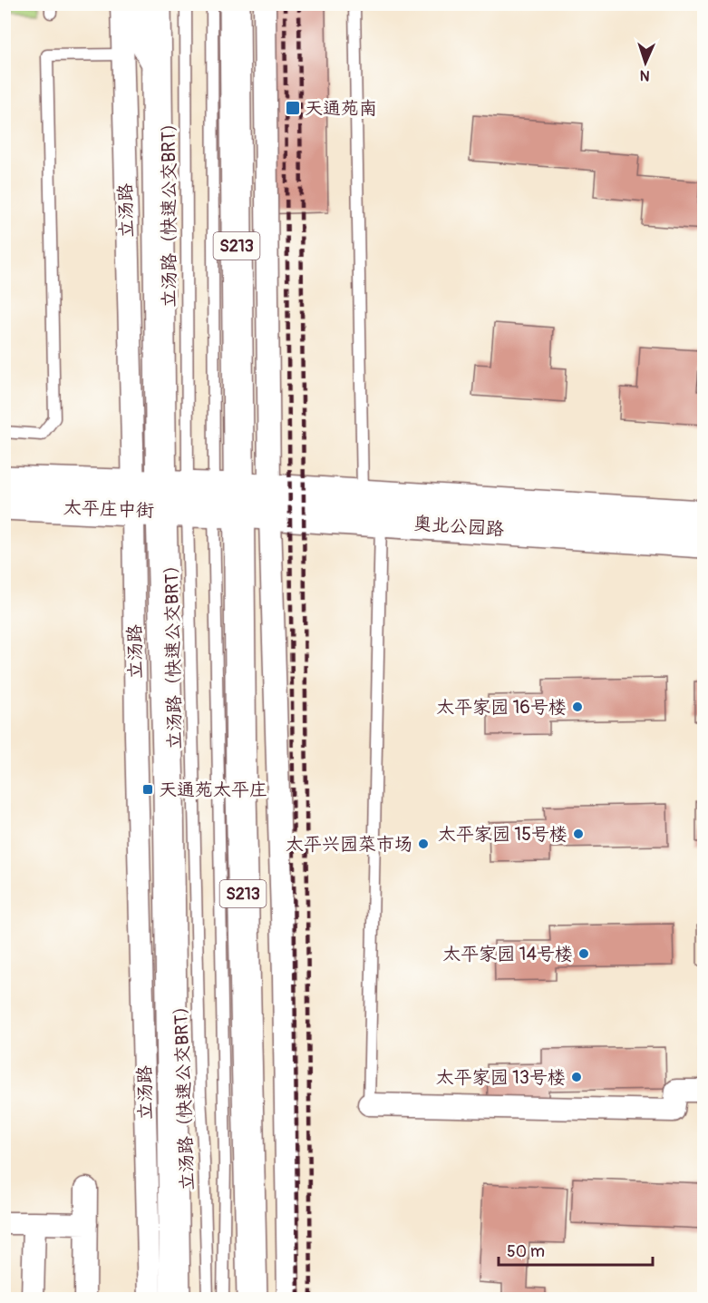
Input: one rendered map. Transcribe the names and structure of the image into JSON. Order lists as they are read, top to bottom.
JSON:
{
  "streets": {
    "main road": [
      "立汤路",
      "S213",
      "太平庄中街",
      "奥北公园路"
    ],
    "lane": ["立汤路（快速公交BRT）"]
  },
  "crossings": [
    ["立汤路", "立汤路（快速公交BRT）"],
    ["立汤路", "太平庄中街"],
    ["立汤路", "奥北公园路"],
    ["立汤路（快速公交BRT）", "太平庄中街"],
    ["立汤路（快速公交BRT）", "奥北公园路"],
    ["S213", "奥北公园路"],
    ["太平庄中街", "奥北公园路"]
  ],
  "places": {
    "transit": ["天通苑南", "天通苑太平庄"],
    "other": [
      "太平家园 16号楼",
      "太平家园 15号楼",
      "太平兴园菜市场",
      "太平家园 14号楼",
      "太平家园 13号楼"
    ]
  },
  "scale_bar": "50 m",
  "north": "bottom"
}
